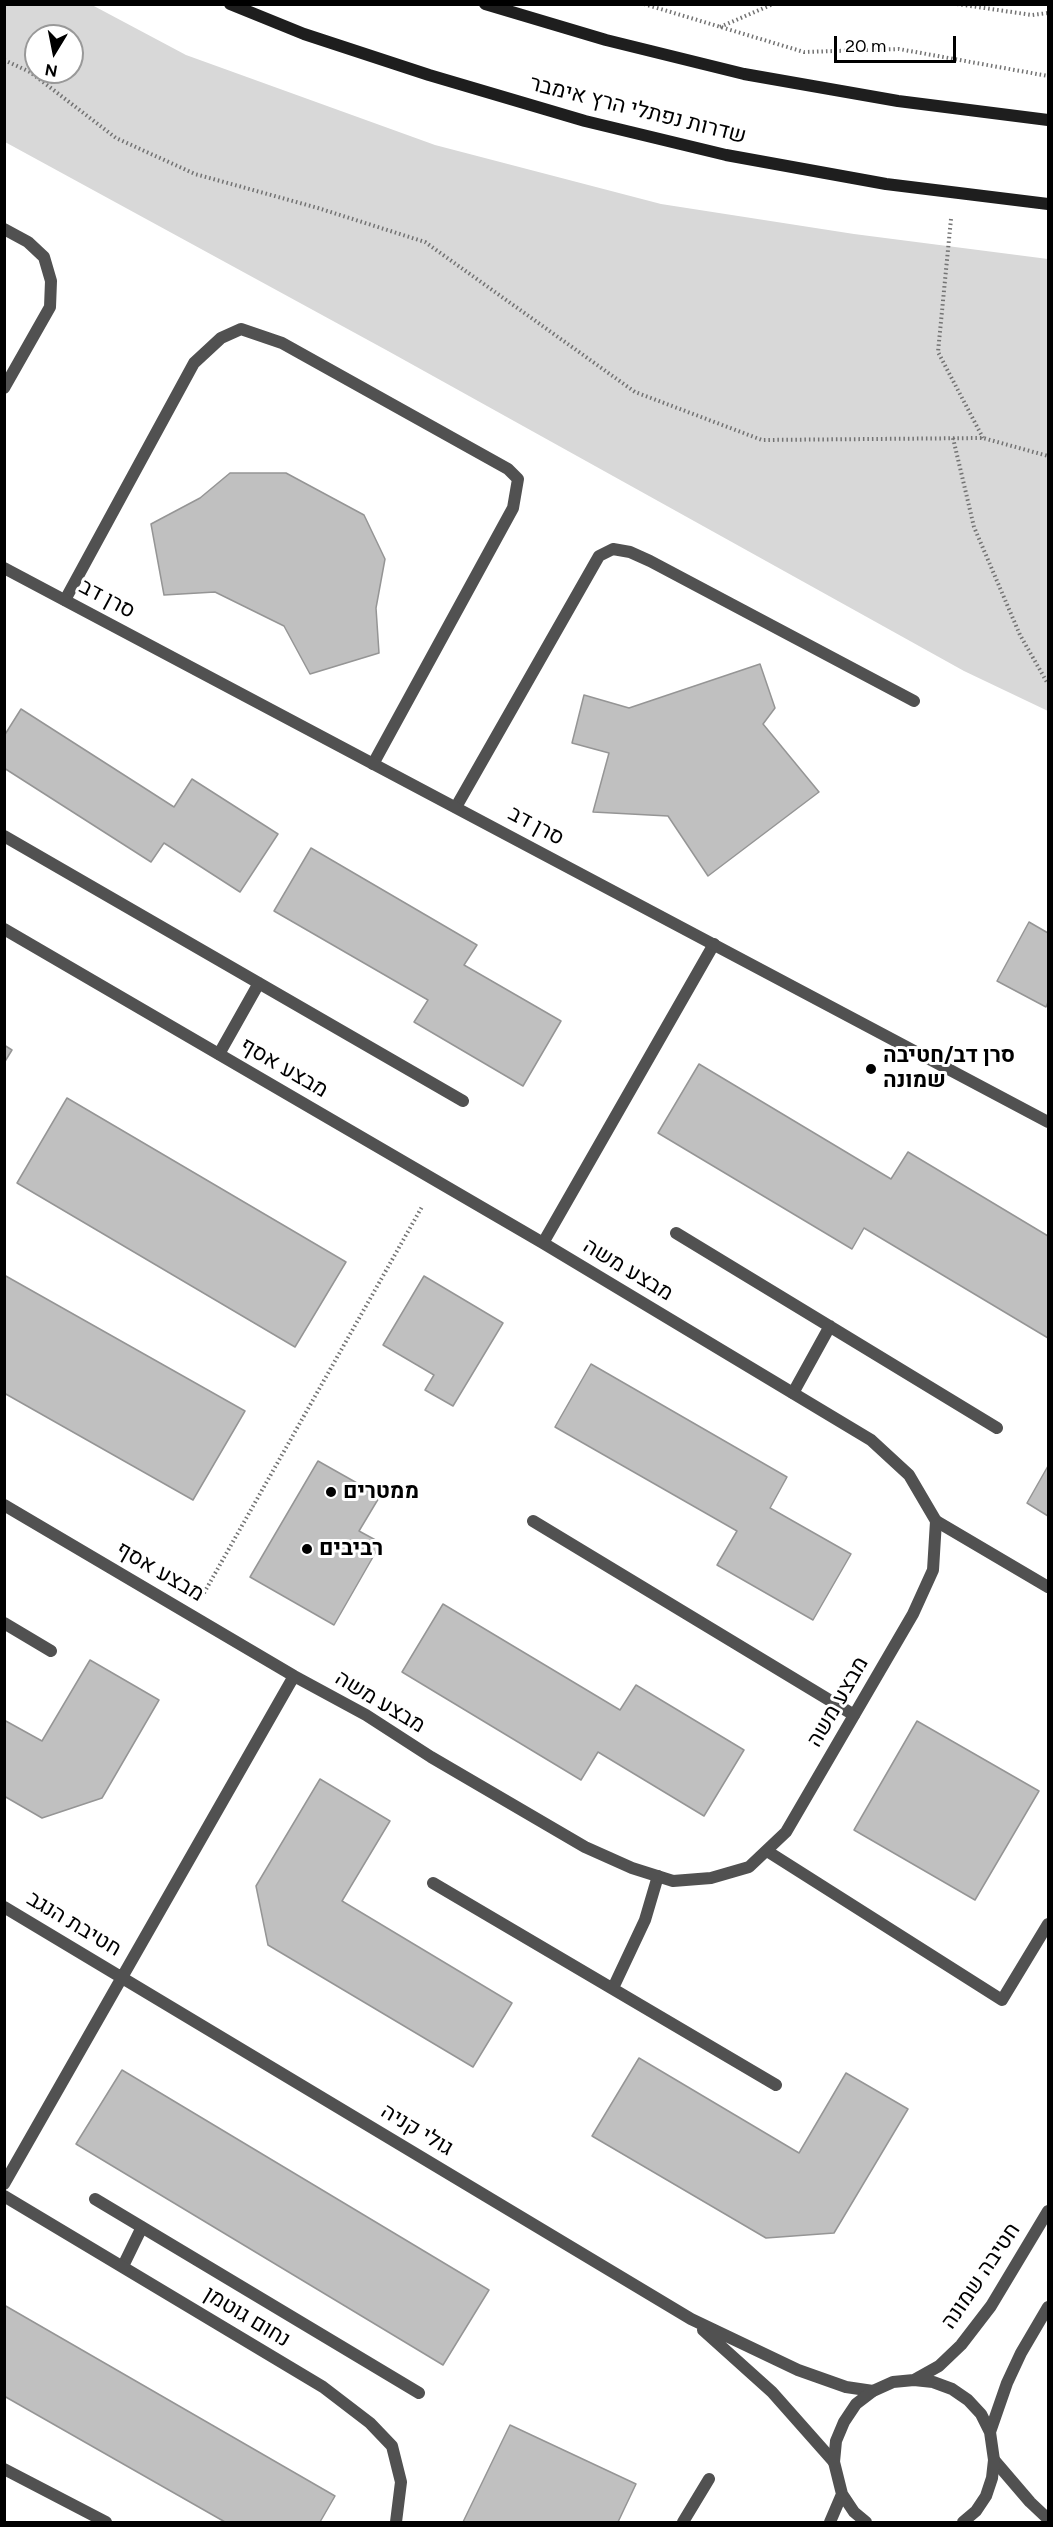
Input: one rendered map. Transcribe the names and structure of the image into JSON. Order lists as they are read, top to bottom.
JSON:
{
  "streets": {
    "main road": ["שדרות נפתלי הרץ אימבר"],
    "street": [
      "סרן דב",
      "מבצע אסף",
      "מבצע משה",
      "חטיבת הנגב",
      "גולי קניה",
      "חטיבה שמונה",
      "נחום גוטמן"
    ]
  },
  "crossings": [
    ["מבצע אסף", "מבצע משה"],
    ["חטיבת הנגב", "גולי קניה"]
  ],
  "places": ["סרן דב/חטיבה שמונה", "ממטרים", "רביבים"],
  "scale_bar": "20 m",
  "north": "bottom"
}
